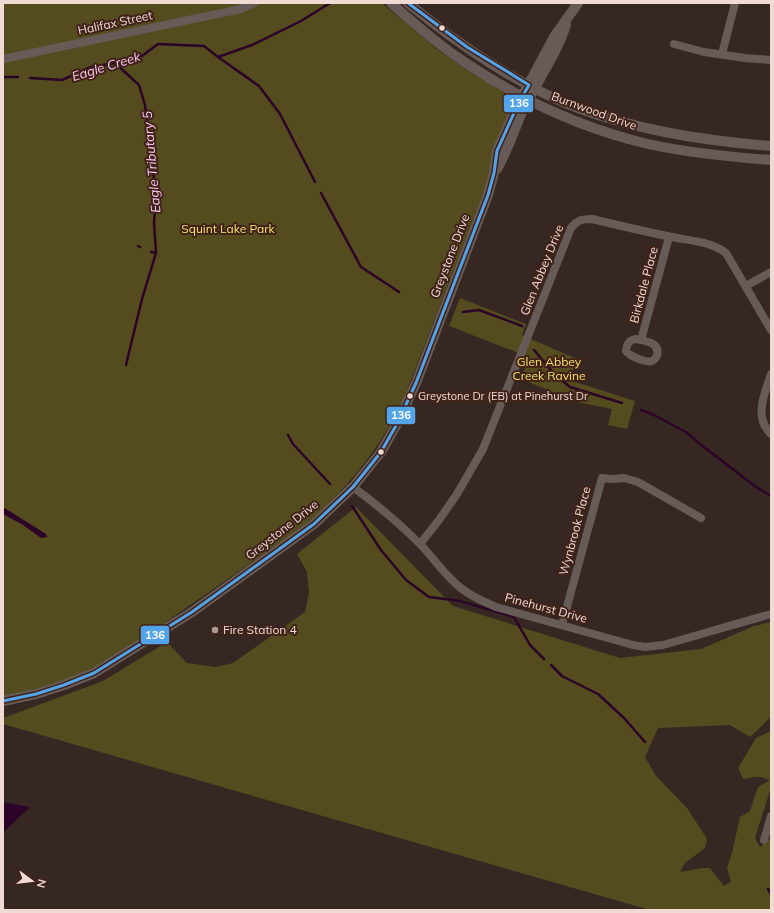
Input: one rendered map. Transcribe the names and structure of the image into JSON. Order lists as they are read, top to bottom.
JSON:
{
  "streets": {
    "street": [
      "Halifax Street",
      "Burnwood Drive",
      "Greystone Drive",
      "Glen Abbey Drive",
      "Birkdale Place",
      "Wynbrook Place",
      "Pinehurst Drive"
    ]
  },
  "crossings": [
    ["Burnwood Drive", "Greystone Drive"],
    ["Greystone Drive", "Pinehurst Drive"],
    ["Glen Abbey Drive", "Birkdale Place"],
    ["Glen Abbey Drive", "Pinehurst Drive"],
    ["Wynbrook Place", "Pinehurst Drive"]
  ],
  "water": ["Eagle Creek", "Eagle Tributary 5"],
  "parks": ["Squint Lake Park", "Glen Abbey Creek Ravine"],
  "places": ["Greystone Dr (EB) at Pinehurst Dr", "Fire Station 4"],
  "lines": ["transit line 136"],
  "north": "right"
}
